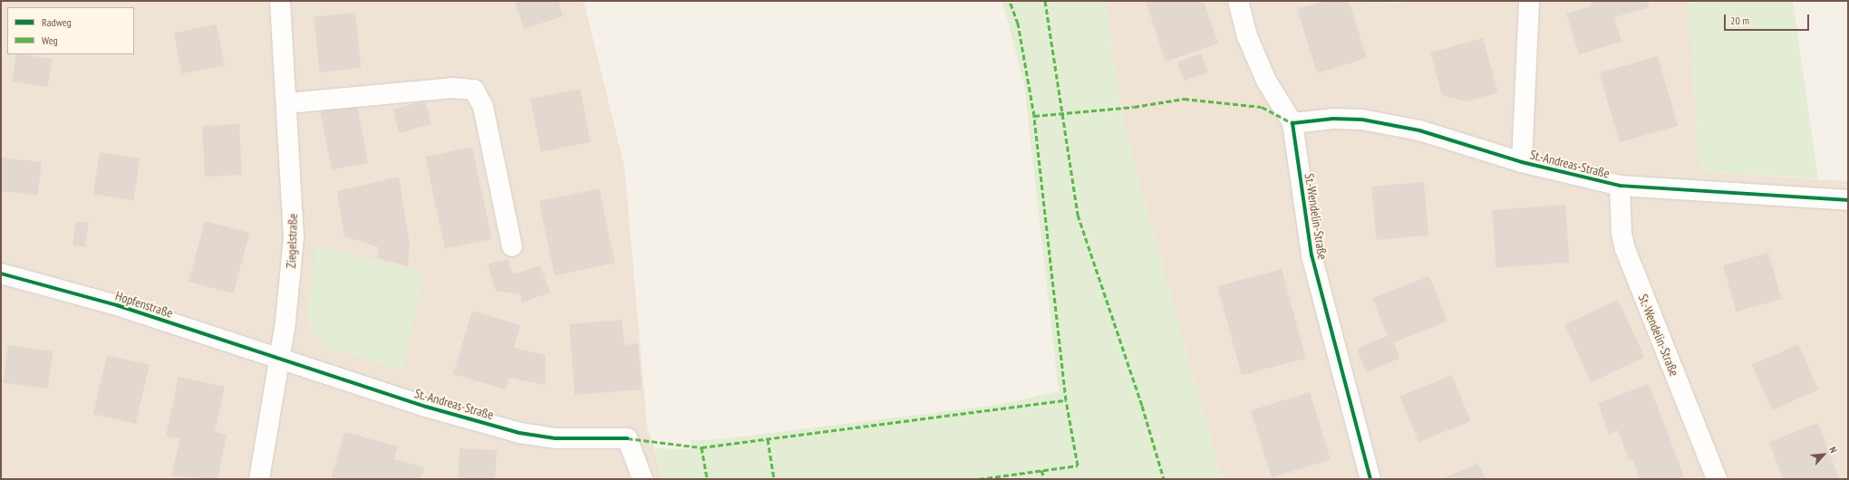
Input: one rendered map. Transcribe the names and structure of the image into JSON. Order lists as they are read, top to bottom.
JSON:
{
  "streets": {
    "street": [
      "St.-Andreas-Straße",
      "St.-Wendelin-Straße",
      "Ziegelstraße",
      "Hopfenstraße"
    ]
  },
  "crossings": [
    ["St.-Andreas-Straße", "St.-Wendelin-Straße"],
    ["St.-Andreas-Straße", "Ziegelstraße"],
    ["St.-Andreas-Straße", "Hopfenstraße"],
    ["Ziegelstraße", "Hopfenstraße"]
  ],
  "legend": ["Radweg", "Weg"],
  "scale_bar": "20 m",
  "north": "top right"
}
